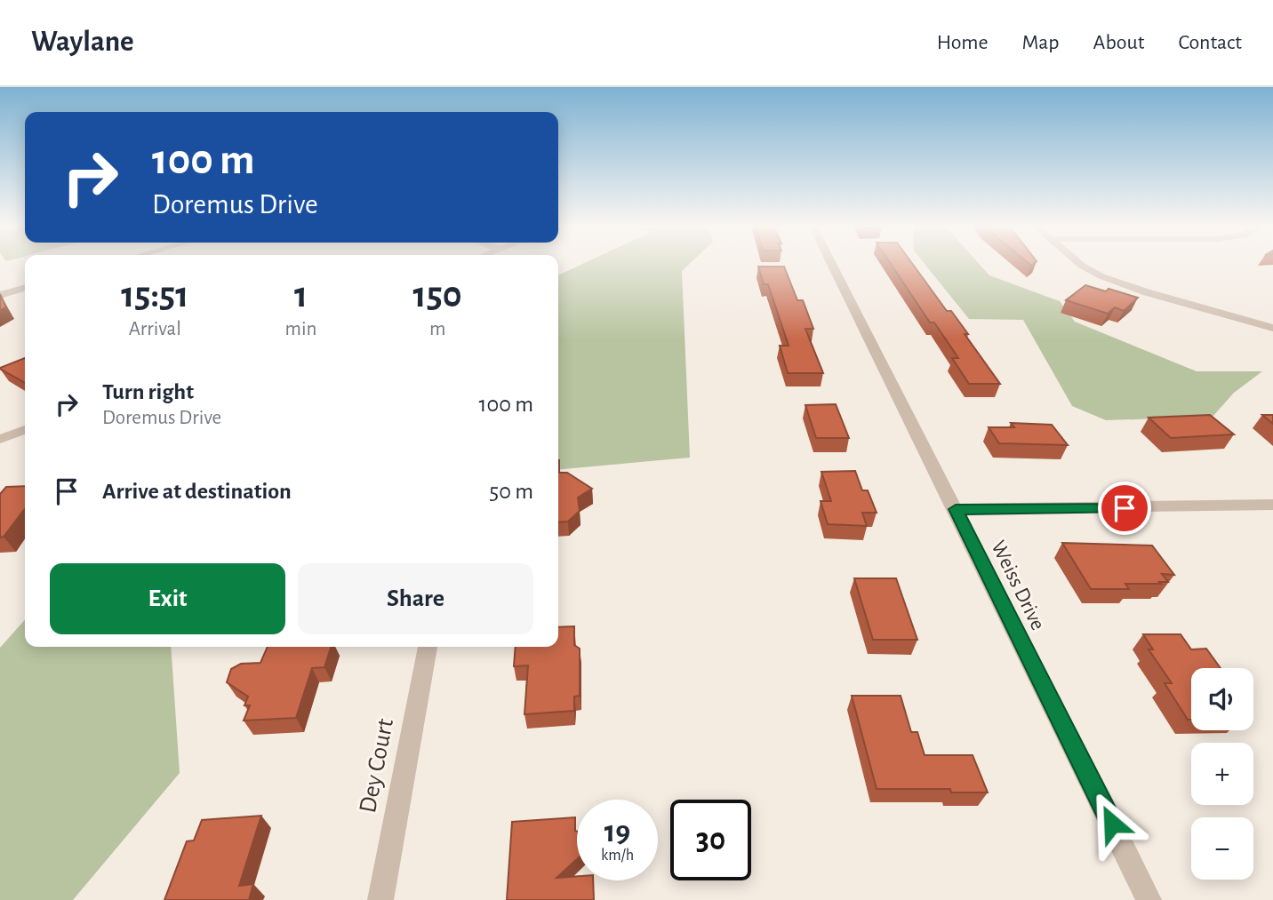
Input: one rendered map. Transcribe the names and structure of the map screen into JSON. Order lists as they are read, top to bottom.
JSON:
{
  "streets": {
    "street": ["Weiss Drive", "Dey Court"]
  },
  "page": {
    "header": "Waylane",
    "nav": [
      "Home",
      "Map",
      "About",
      "Contact"
    ],
    "turn": ["100 m", "Doremus Drive"],
    "eta": [
      "15:51",
      "Arrival",
      "1",
      "min",
      "150",
      "m"
    ],
    "list": [
      {
        "name": "Turn right",
        "note": "Doremus Drive",
        "value": "100 m"
      },
      {
        "name": "Arrive at destination",
        "value": "50 m"
      }
    ],
    "buttons": ["Exit", "Share"],
    "map_buttons": ["+", "−"],
    "speed": "19 km/h",
    "limit": "30"
  }
}
